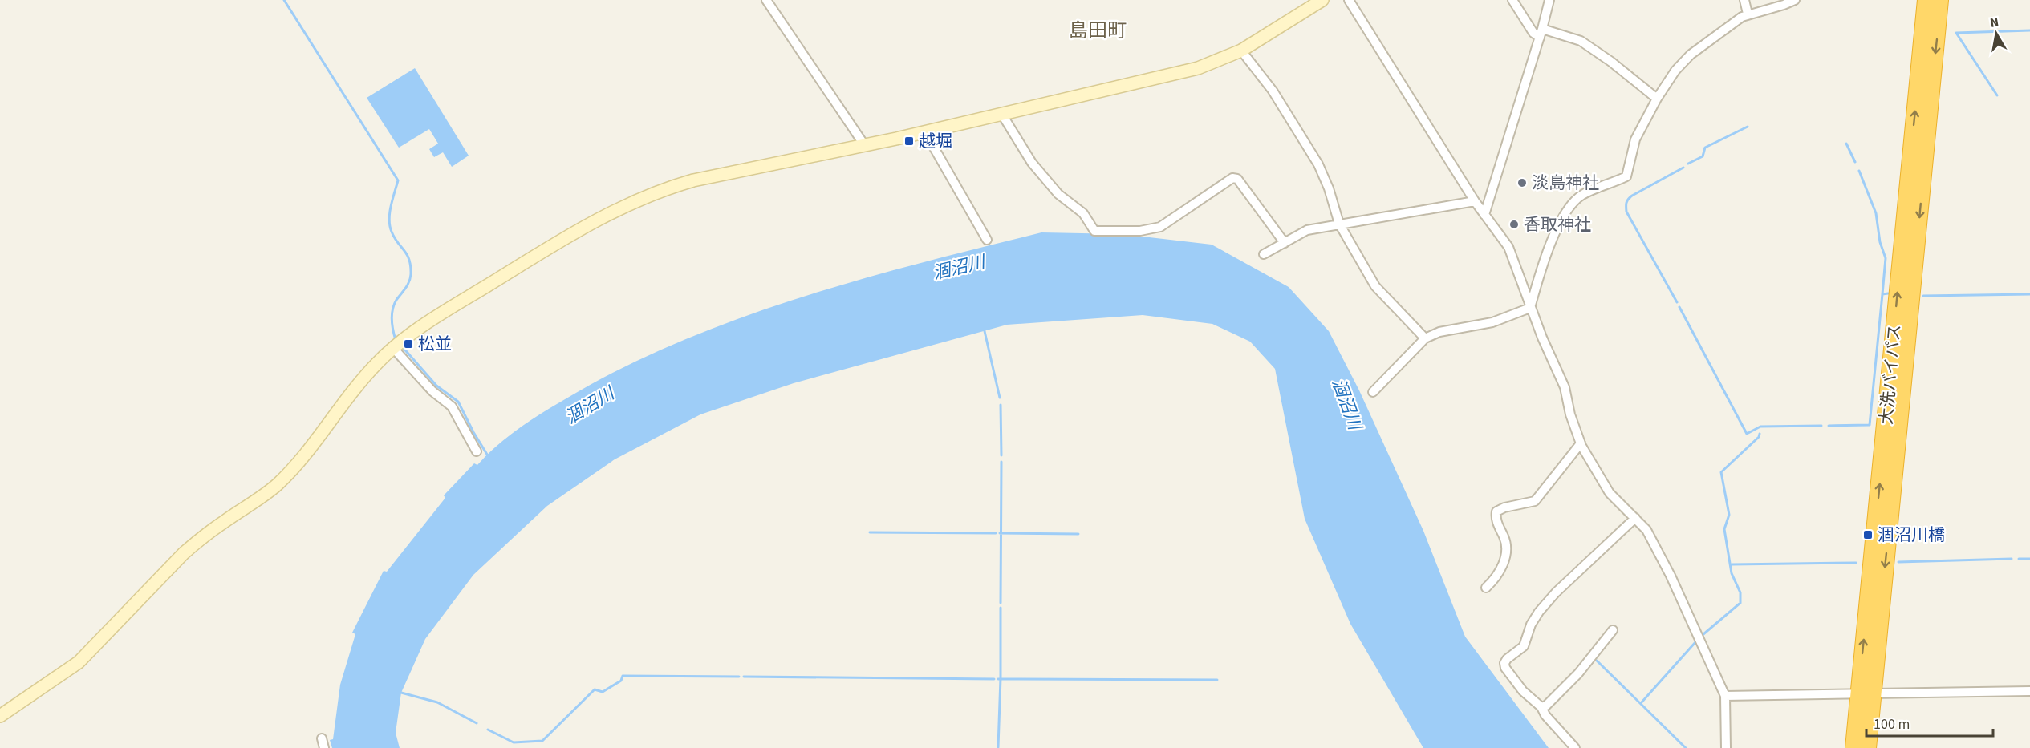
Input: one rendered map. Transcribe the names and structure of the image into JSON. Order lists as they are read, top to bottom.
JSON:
{
  "streets": {
    "highway": ["大洗バイパス"]
  },
  "districts": ["島田町"],
  "water": ["涸沼川"],
  "places": {
    "transit": ["越堀", "松並", "涸沼川橋"],
    "other": ["淡島神社", "香取神社"]
  },
  "scale_bar": "100 m",
  "north": "top"
}
